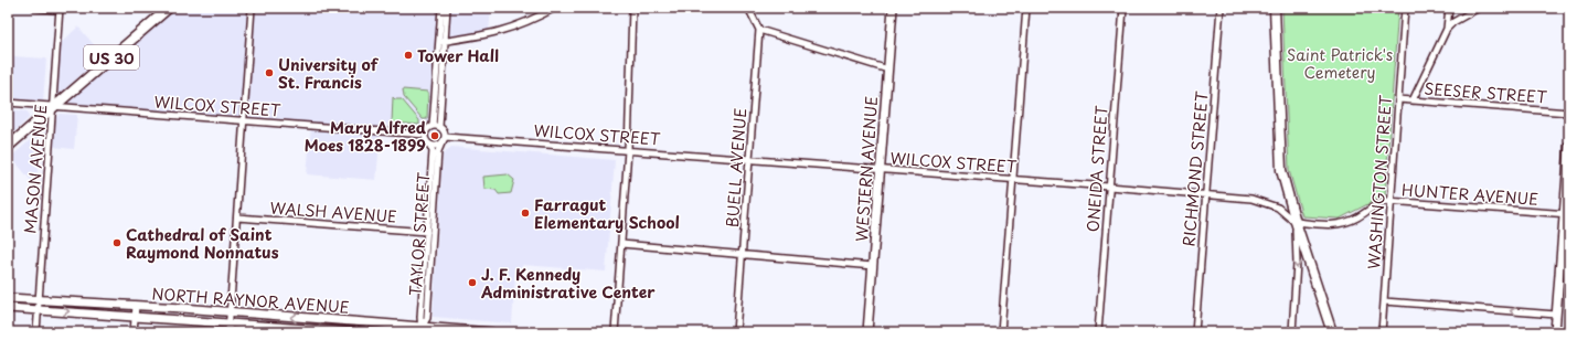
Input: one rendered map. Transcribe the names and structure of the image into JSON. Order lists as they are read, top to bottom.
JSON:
{
  "streets": {
    "main road": ["US 30", "WESTERN AVENUE", "NORTH RAYNOR AVENUE"],
    "street": [
      "SEESER STREET",
      "WILCOX STREET",
      "BUELL AVENUE",
      "MASON AVENUE",
      "ONEIDA STREET",
      "RICHMOND STREET",
      "WASHINGTON STREET",
      "HUNTER AVENUE",
      "WALSH AVENUE",
      "TAYLOR STREET"
    ]
  },
  "crossings": [
    ["US 30", "WILCOX STREET"],
    ["US 30", "MASON AVENUE"],
    ["SEESER STREET", "WASHINGTON STREET"],
    ["WILCOX STREET", "BUELL AVENUE"],
    ["WILCOX STREET", "MASON AVENUE"],
    ["WILCOX STREET", "WESTERN AVENUE"],
    ["WILCOX STREET", "ONEIDA STREET"],
    ["WILCOX STREET", "RICHMOND STREET"],
    ["WILCOX STREET", "HUNTER AVENUE"],
    ["WILCOX STREET", "TAYLOR STREET"],
    ["MASON AVENUE", "NORTH RAYNOR AVENUE"],
    ["WASHINGTON STREET", "HUNTER AVENUE"],
    ["WALSH AVENUE", "TAYLOR STREET"],
    ["TAYLOR STREET", "NORTH RAYNOR AVENUE"]
  ],
  "parks": ["Saint Patrick's Cemetery"],
  "places": [
    "Tower Hall",
    "University of St. Francis",
    "Mary Alfred Moes 1828-1899",
    "Farragut Elementary School",
    "Cathedral of Saint Raymond Nonnatus",
    "J. F. Kennedy Administrative Center"
  ]
}
